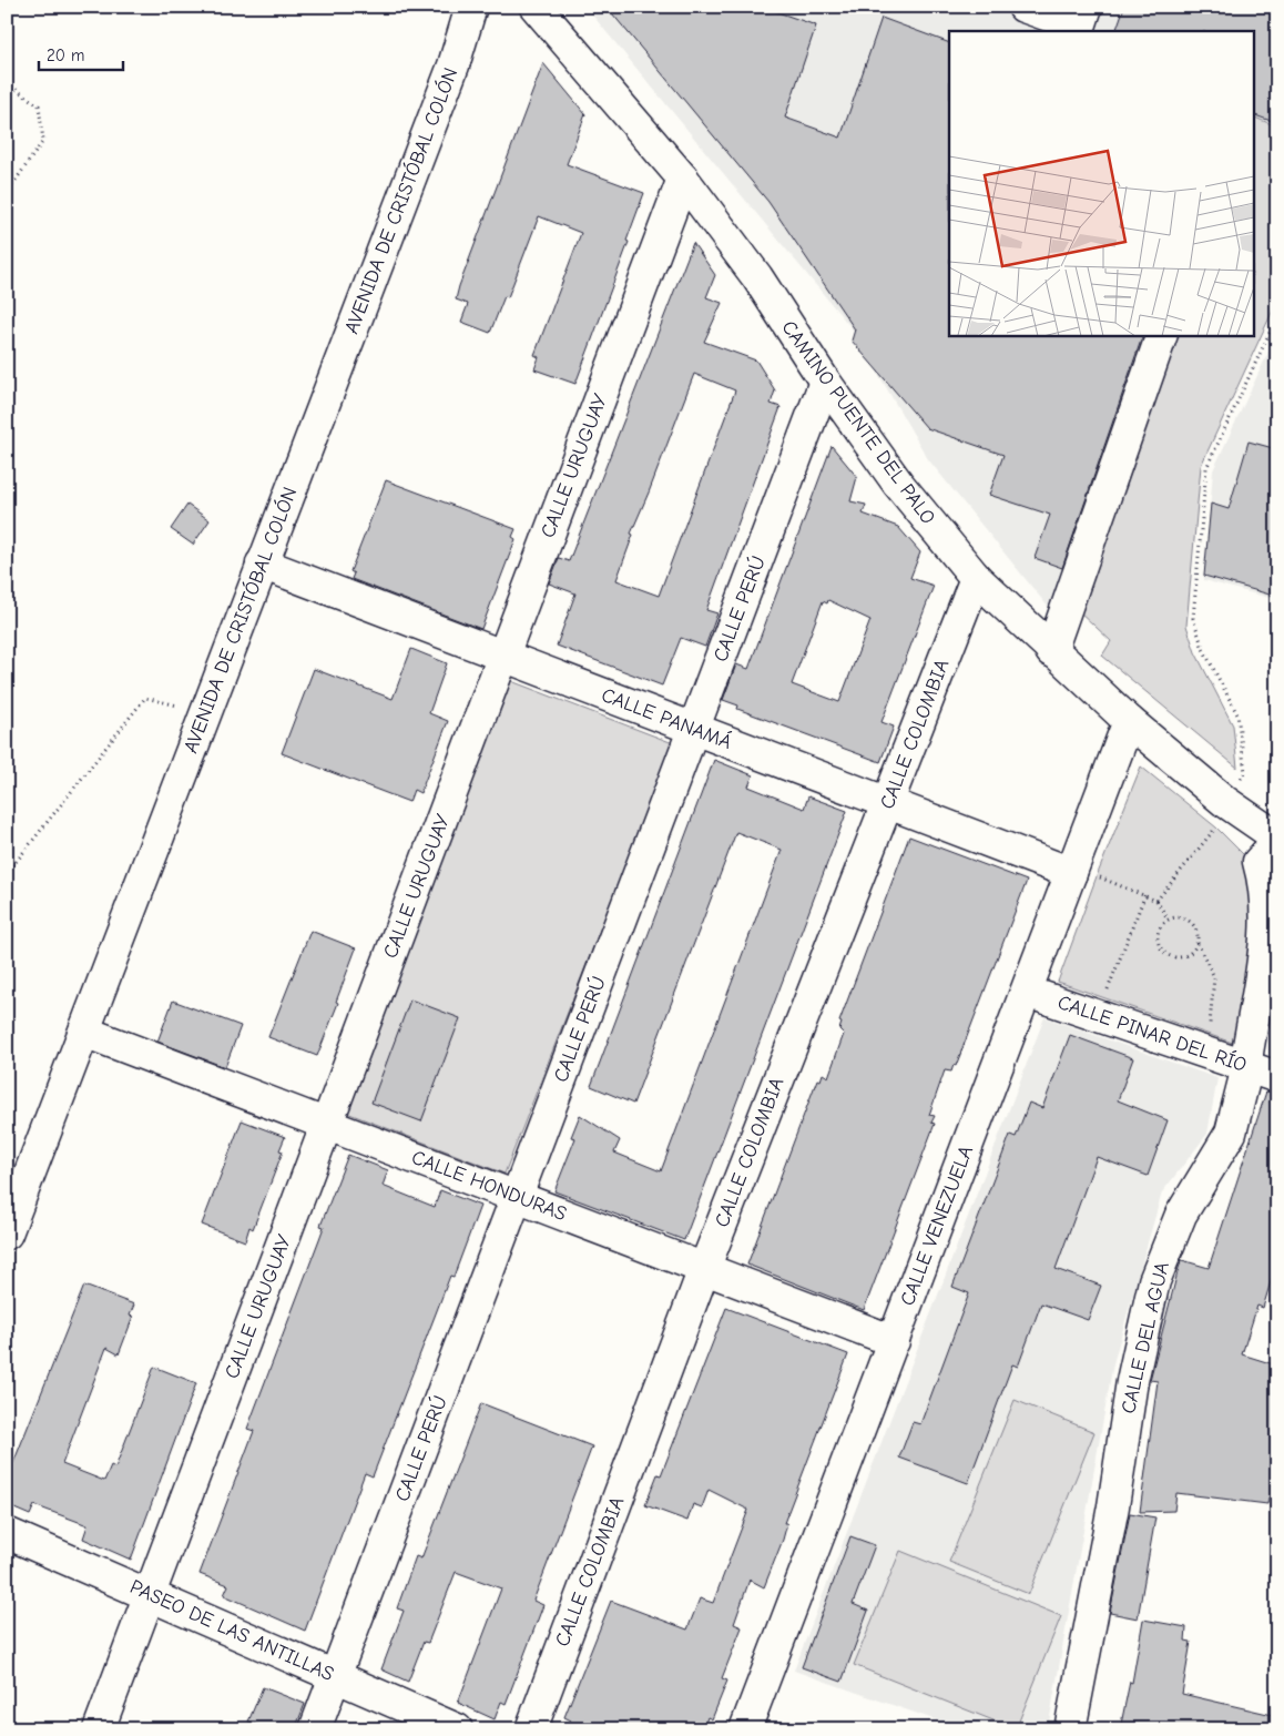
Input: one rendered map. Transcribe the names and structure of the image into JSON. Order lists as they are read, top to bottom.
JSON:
{
  "streets": {
    "street": [
      "AVENIDA DE CRISTÓBAL COLÓN",
      "CAMINO PUENTE DEL PALO",
      "CALLE URUGUAY",
      "CALLE PERÚ",
      "CALLE PANAMÁ",
      "CALLE COLOMBIA",
      "CALLE PINAR DEL RÍO",
      "CALLE HONDURAS",
      "CALLE VENEZUELA",
      "CALLE DEL AGUA",
      "PASEO DE LAS ANTILLAS"
    ]
  },
  "crossings": [
    ["AVENIDA DE CRISTÓBAL COLÓN", "CALLE PANAMÁ"],
    ["AVENIDA DE CRISTÓBAL COLÓN", "CALLE HONDURAS"],
    ["CAMINO PUENTE DEL PALO", "CALLE URUGUAY"],
    ["CAMINO PUENTE DEL PALO", "CALLE PERÚ"],
    ["CAMINO PUENTE DEL PALO", "CALLE COLOMBIA"],
    ["CAMINO PUENTE DEL PALO", "CALLE VENEZUELA"],
    ["CAMINO PUENTE DEL PALO", "CALLE DEL AGUA"],
    ["CALLE URUGUAY", "CALLE PANAMÁ"],
    ["CALLE URUGUAY", "CALLE HONDURAS"],
    ["CALLE URUGUAY", "PASEO DE LAS ANTILLAS"],
    ["CALLE PERÚ", "CALLE PANAMÁ"],
    ["CALLE PERÚ", "CALLE HONDURAS"],
    ["CALLE PERÚ", "PASEO DE LAS ANTILLAS"],
    ["CALLE PANAMÁ", "CALLE COLOMBIA"],
    ["CALLE PANAMÁ", "CALLE VENEZUELA"],
    ["CALLE COLOMBIA", "CALLE HONDURAS"],
    ["CALLE PINAR DEL RÍO", "CALLE VENEZUELA"],
    ["CALLE PINAR DEL RÍO", "CALLE DEL AGUA"],
    ["CALLE HONDURAS", "CALLE VENEZUELA"]
  ],
  "scale_bar": "20 m"
}
